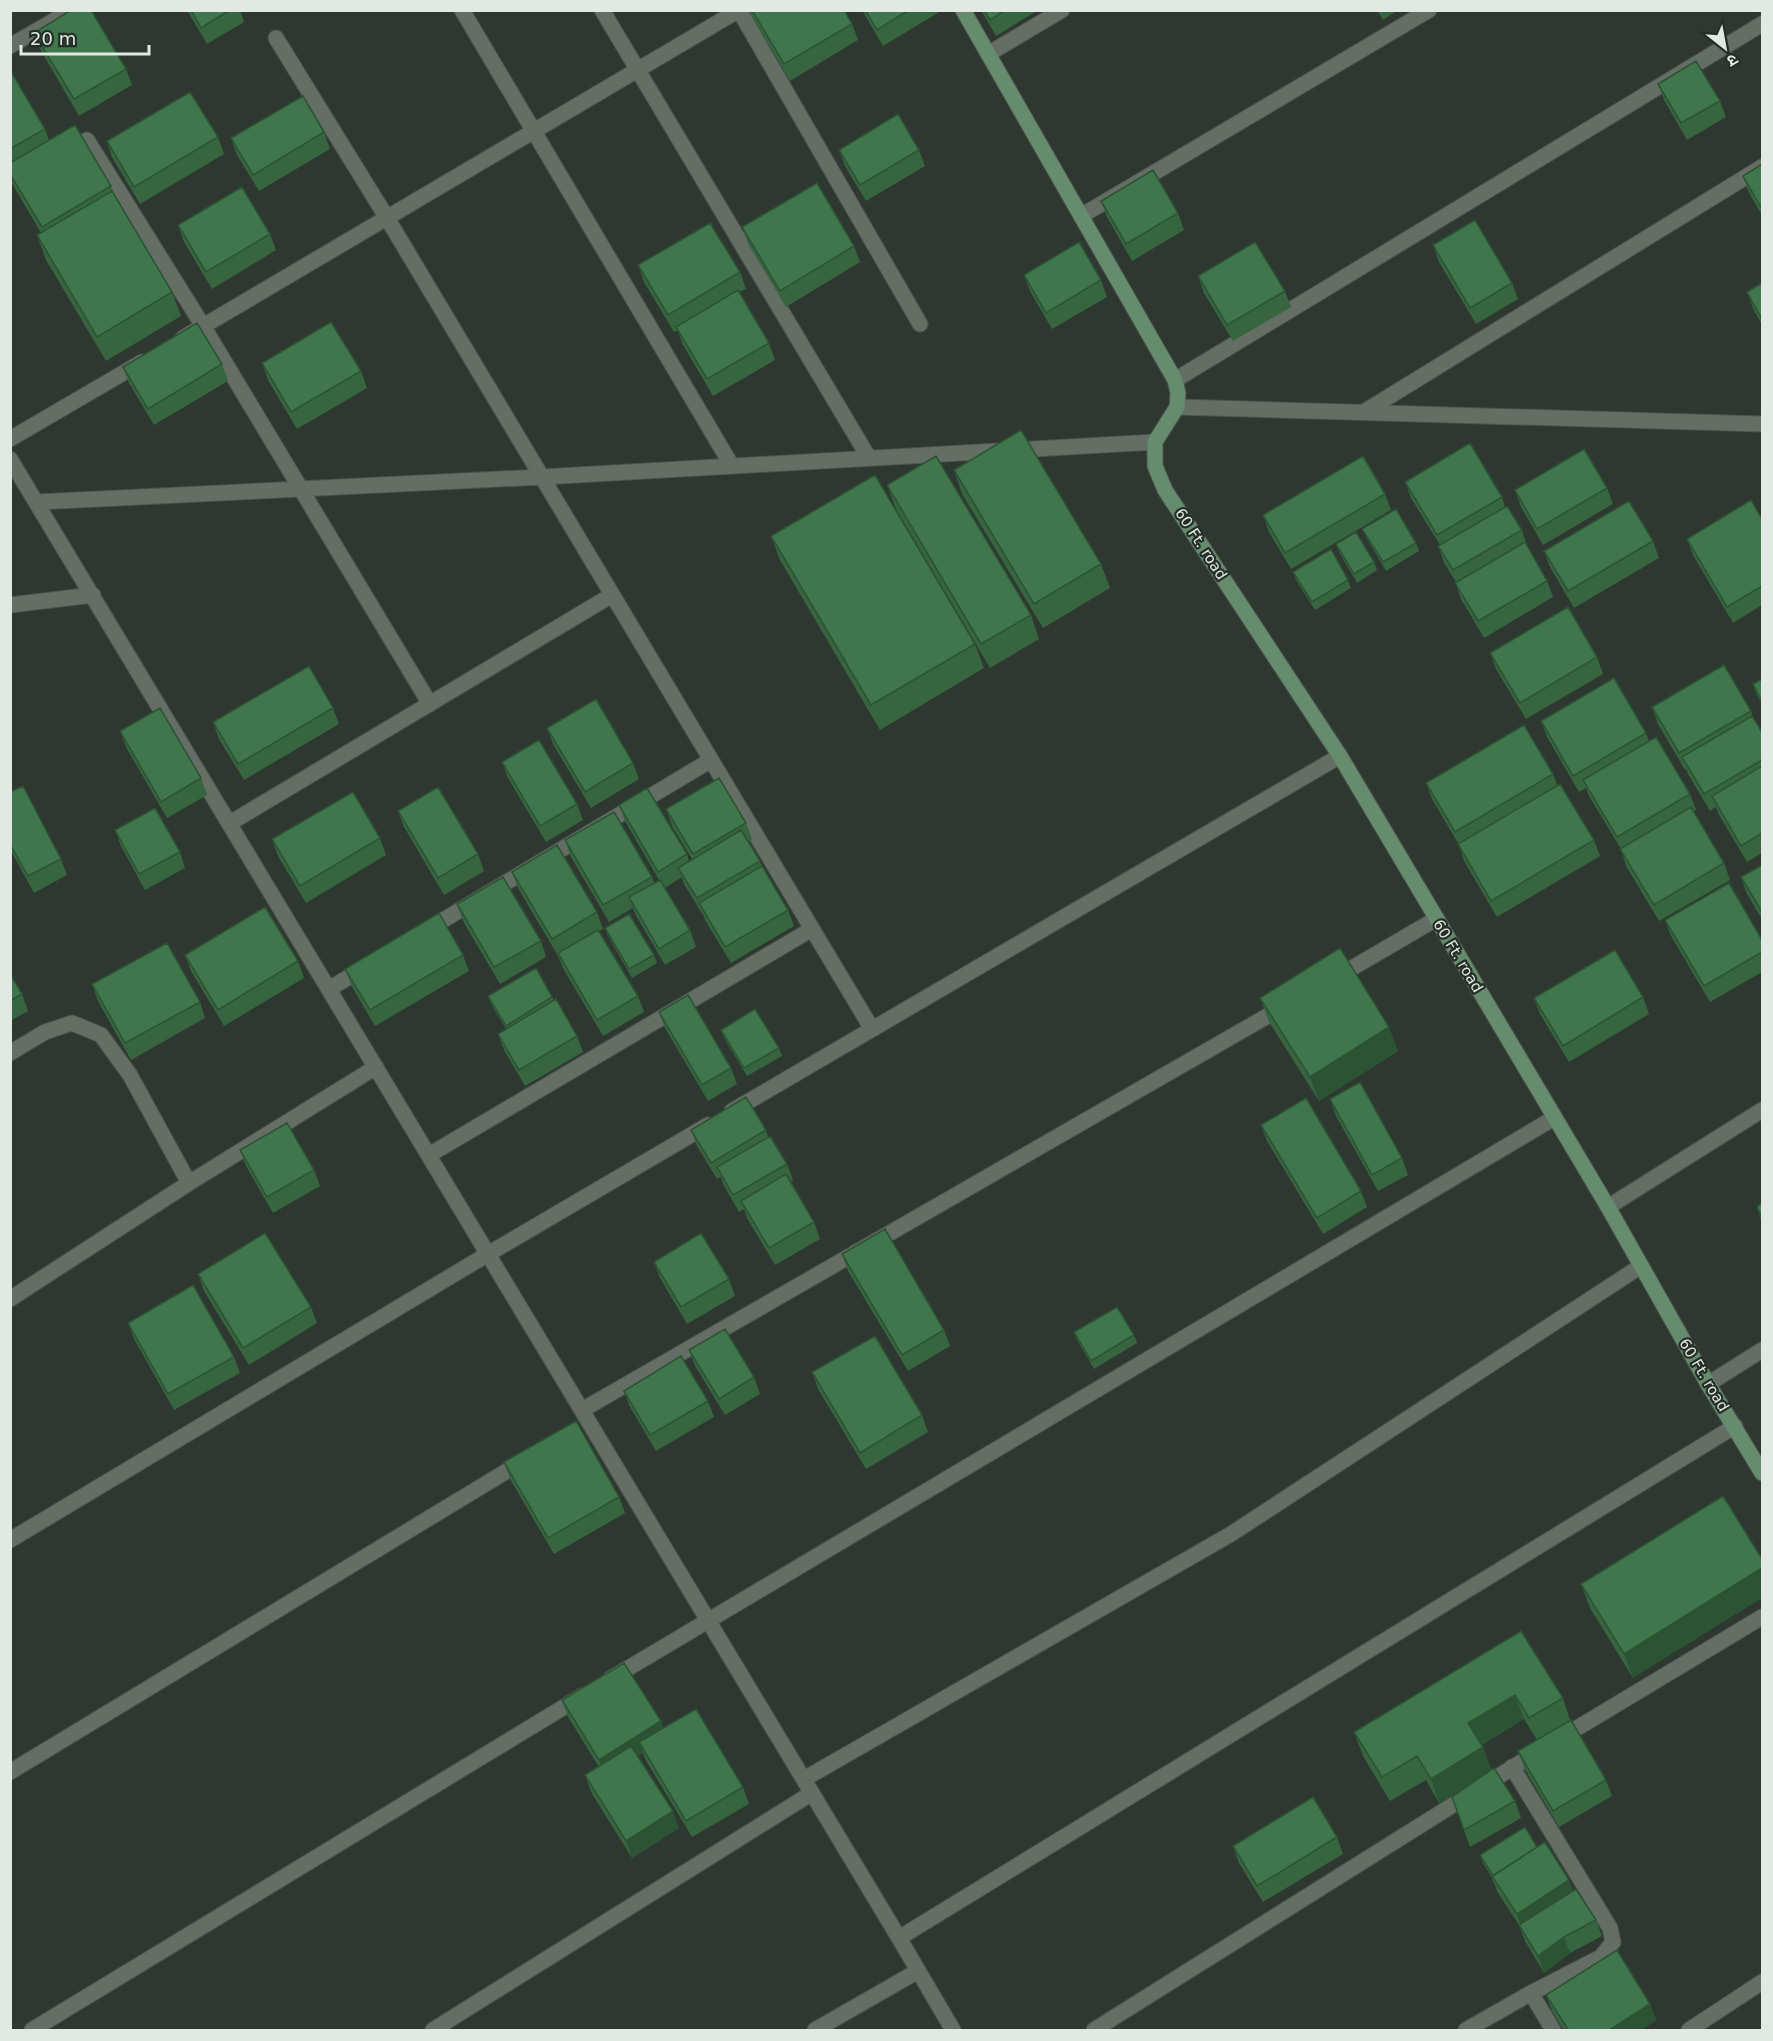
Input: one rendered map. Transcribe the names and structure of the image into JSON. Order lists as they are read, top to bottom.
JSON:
{
  "streets": {
    "street": ["60 Ft. road"]
  },
  "scale_bar": "20 m",
  "north": "bottom right"
}
